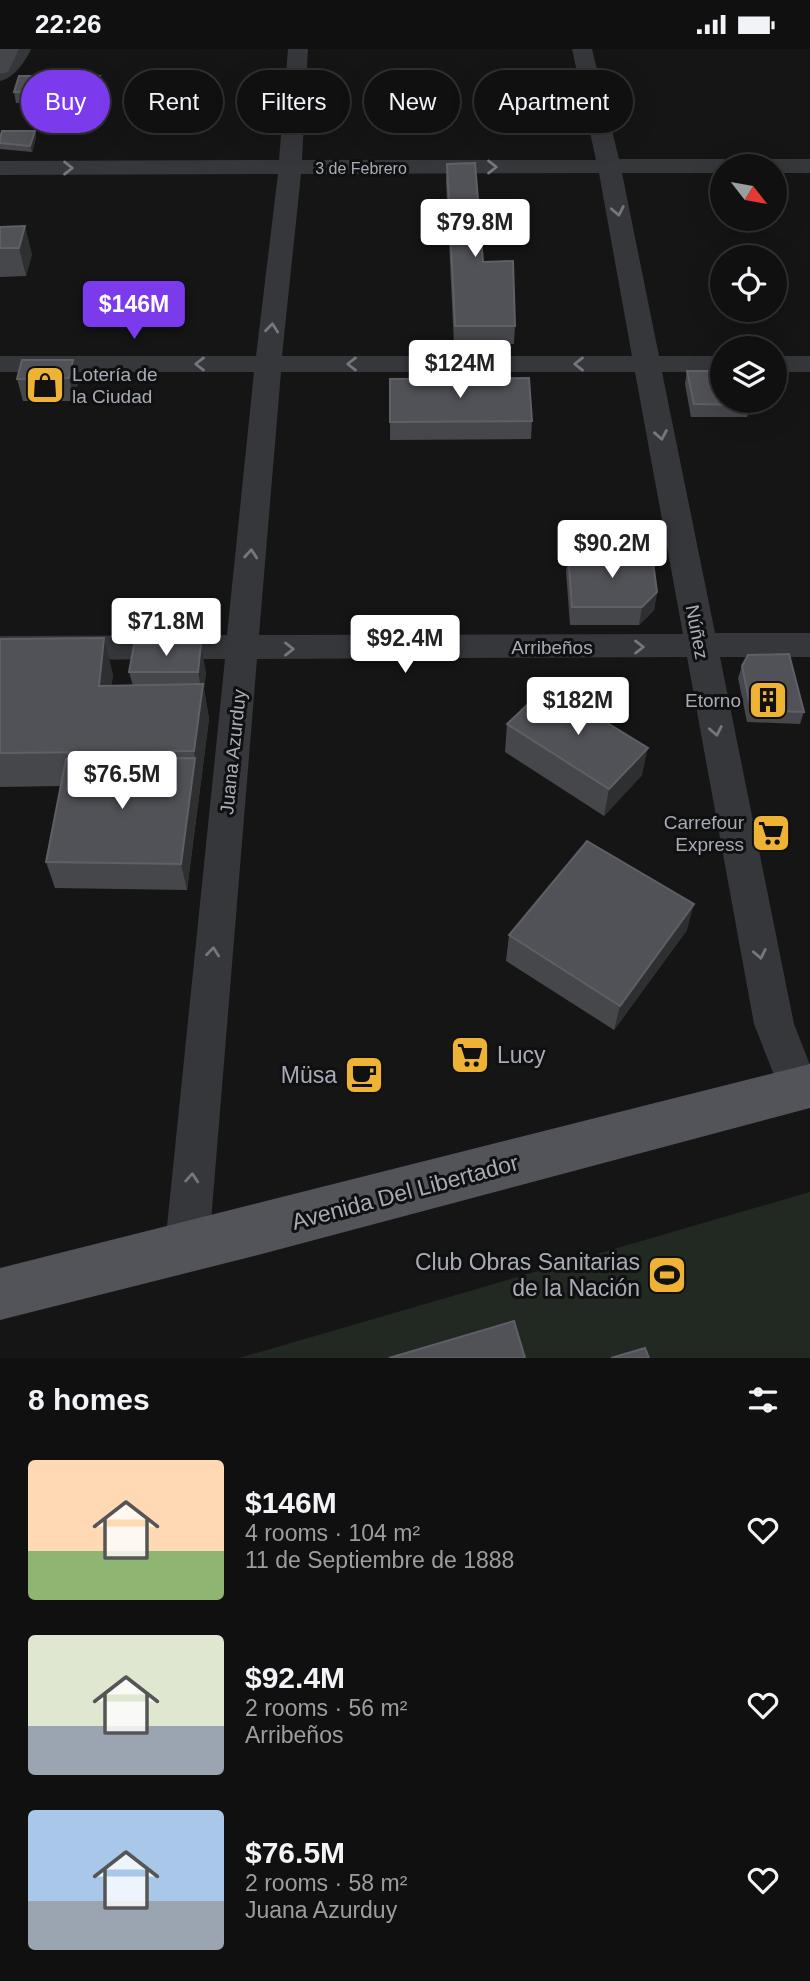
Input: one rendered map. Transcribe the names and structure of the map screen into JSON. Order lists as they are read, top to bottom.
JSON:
{
  "streets": {
    "main road": ["Avenida Del Libertador"],
    "street": [
      "3 de Febrero",
      "Núñez",
      "Arribeños",
      "Juana Azurduy"
    ]
  },
  "crossings": [
    ["3 de Febrero", "Núñez"],
    ["3 de Febrero", "Juana Azurduy"],
    ["Núñez", "Arribeños"],
    ["Núñez", "Avenida Del Libertador"],
    ["Arribeños", "Juana Azurduy"],
    ["Juana Azurduy", "Avenida Del Libertador"]
  ],
  "one_way": ["Núñez", "Juana Azurduy"],
  "places": {
    "shop": ["Lotería de la Ciudad"],
    "building": ["Etorno"],
    "supermarket": ["Carrefour Express", "Lucy"],
    "cafe": ["Müsa"],
    "sports": ["Club Obras Sanitarias de la Nación"]
  },
  "north": "bottom right",
  "page": {
    "status": "22:26",
    "chip": [
      "Buy",
      "Rent",
      "Filters",
      "New",
      "Apartment"
    ],
    "price": [
      "$79.8M",
      "$146M",
      "$124M",
      "$90.2M",
      "$71.8M",
      "$92.4M",
      "$182M",
      "$76.5M"
    ],
    "heading": "8 homes",
    "list": [
      {
        "name": "$146M",
        "note": "4 rooms · 104 m² · 11 de Septiembre de 1888"
      },
      {
        "name": "$92.4M",
        "note": "2 rooms · 56 m² · Arribeños"
      },
      {
        "name": "$76.5M",
        "note": "2 rooms · 58 m² · Juana Azurduy"
      }
    ]
  }
}
